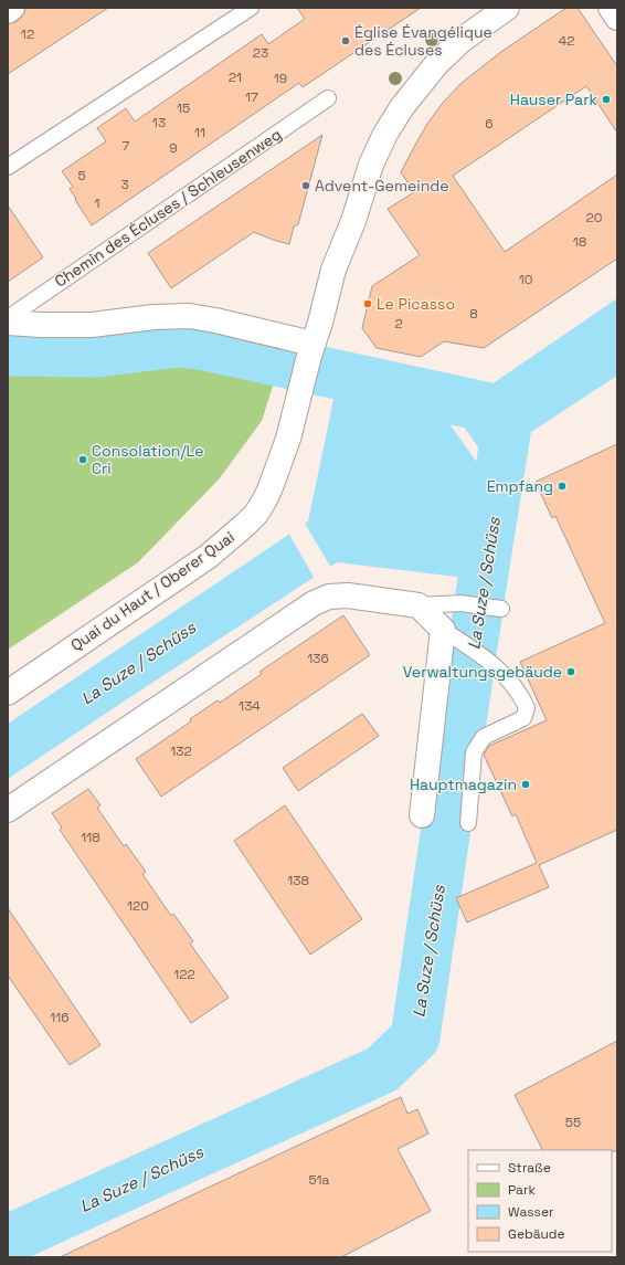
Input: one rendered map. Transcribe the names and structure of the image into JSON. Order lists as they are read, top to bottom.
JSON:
{
  "streets": {
    "street": ["Quai du Haut / Oberer Quai"],
    "lane": ["Chemin des Écluses / Schleusenweg"]
  },
  "water": ["La Suze / Schüss"],
  "places": [
    "Église Évangélique des Écluses",
    "Hauser Park",
    "Advent-Gemeinde",
    "Le Picasso",
    "Consolation/Le Cri",
    "Empfang",
    "Verwaltungsgebäude",
    "Hauptmagazin"
  ],
  "house_numbers": [
    "12",
    "42",
    "23",
    "21",
    "19",
    "17",
    "15",
    "13",
    "6",
    "11",
    "7",
    "9",
    "5",
    "3",
    "1",
    "20",
    "18",
    "10",
    "8",
    "2",
    "136",
    "134",
    "132",
    "118",
    "138",
    "120",
    "122",
    "116",
    "55",
    "51a"
  ],
  "legend": [
    "Straße",
    "Park",
    "Wasser",
    "Gebäude"
  ]
}
